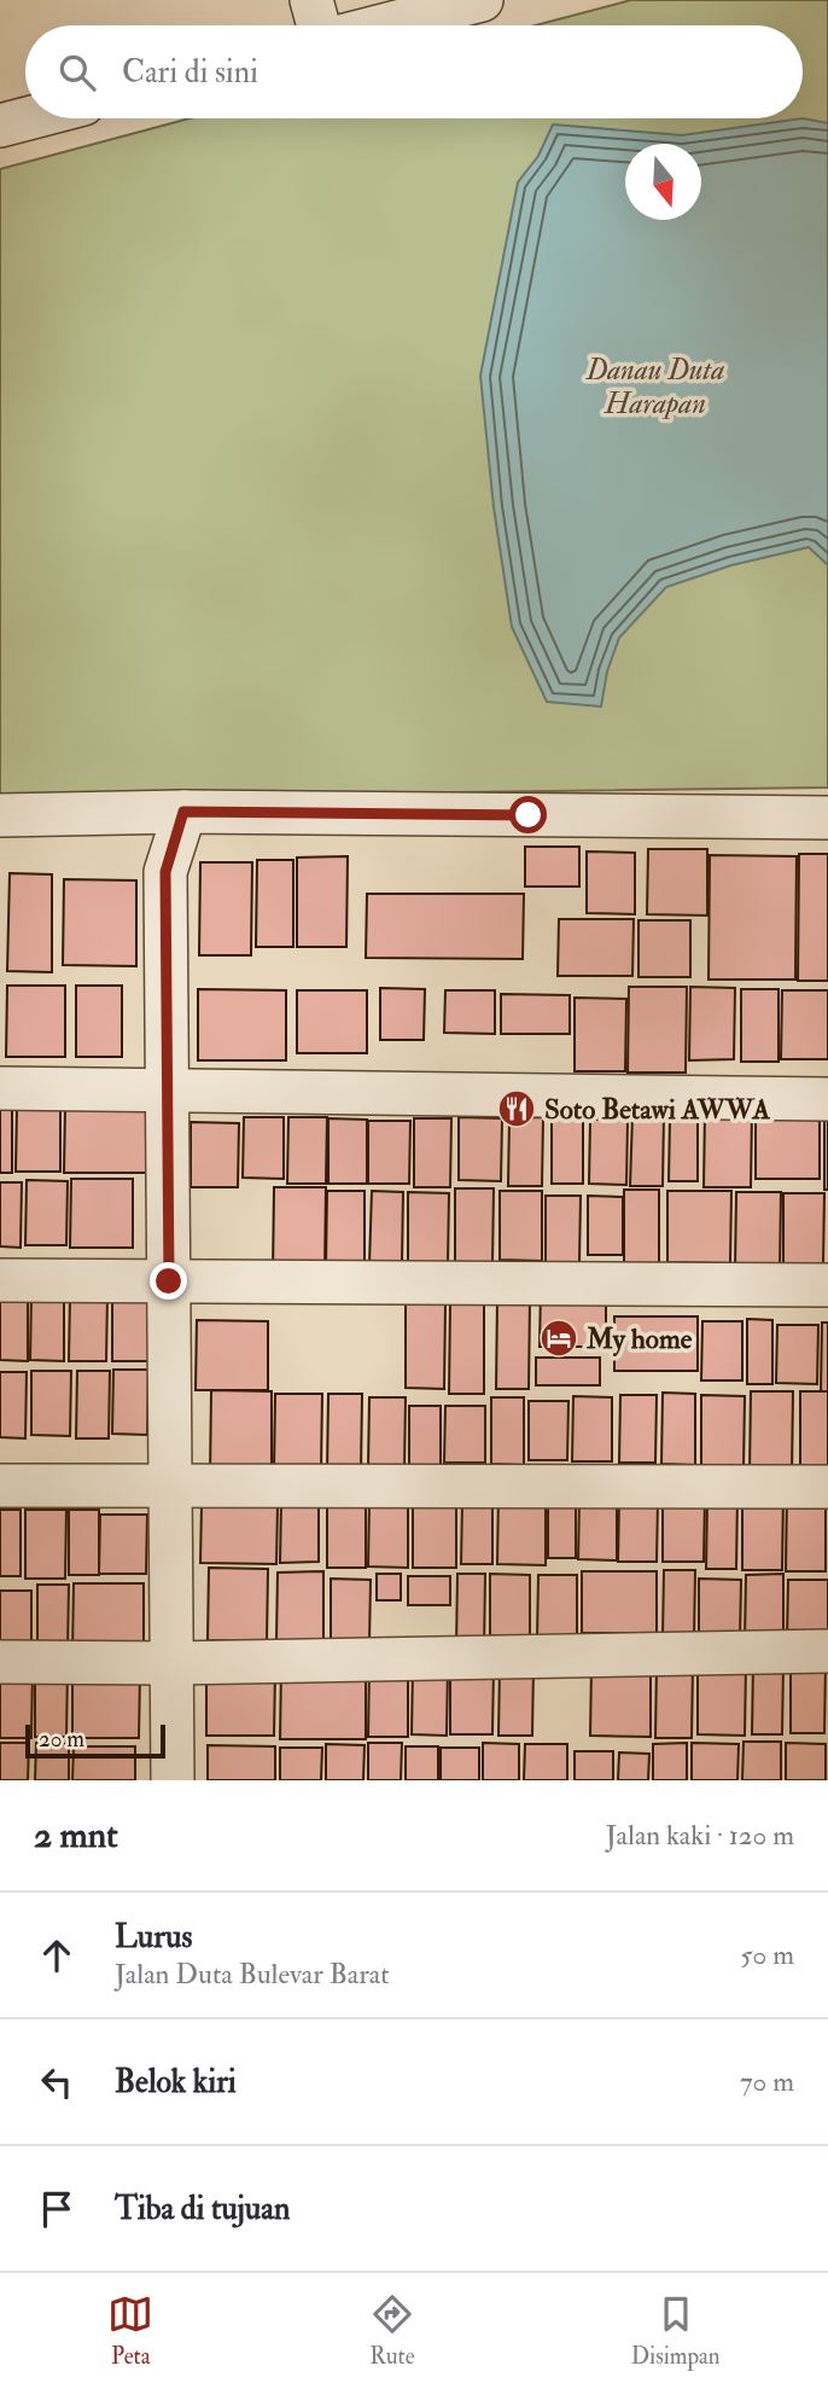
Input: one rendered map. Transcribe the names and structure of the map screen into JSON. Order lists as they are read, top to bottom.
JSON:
{
  "water": ["Danau Duta Harapan"],
  "places": {
    "restaurant": ["Soto Betawi AWWA"],
    "hotel": ["My home"]
  },
  "scale_bar": "20 m",
  "north": "bottom",
  "page": {
    "search": "Cari di sini",
    "scale": "20 m",
    "heading": ["2 mnt", "Jalan kaki · 120 m"],
    "list": [
      ["Lurus", "Jalan Duta Bulevar Barat", "50 m"],
      ["Belok kiri", "70 m"],
      "Tiba di tujuan"
    ],
    "nav": ["Peta", "Rute", "Disimpan"]
  }
}
